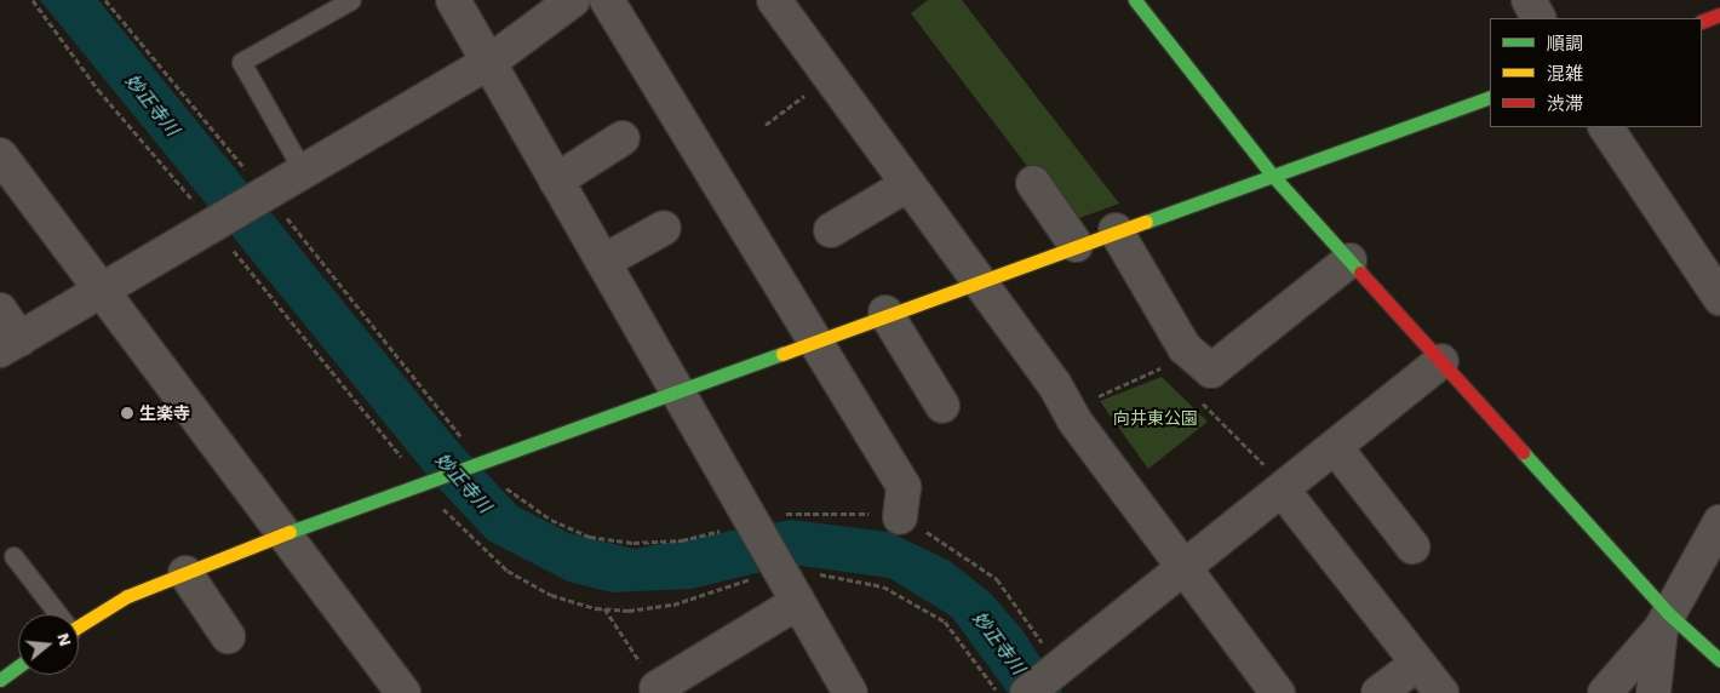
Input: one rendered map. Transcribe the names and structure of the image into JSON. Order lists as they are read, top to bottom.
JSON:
{
  "water": ["妙正寺川"],
  "parks": ["向井東公園"],
  "places": ["生楽寺"],
  "legend": ["順調", "混雑", "渋滞"],
  "north": "right"
}
